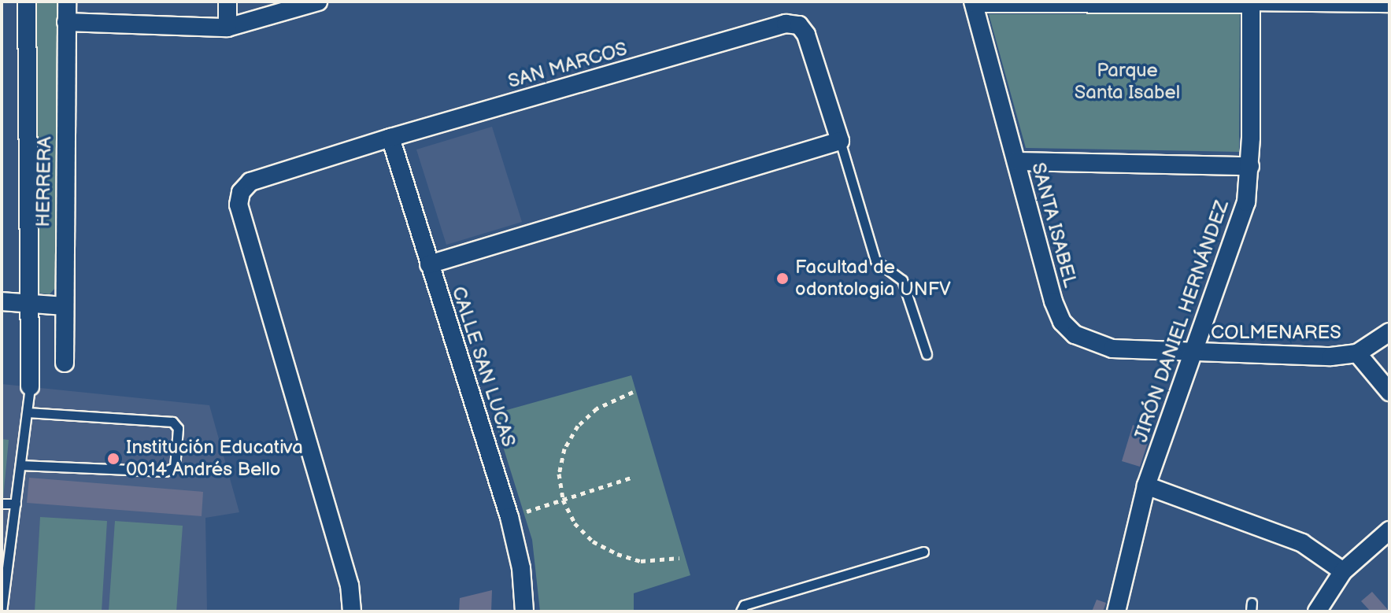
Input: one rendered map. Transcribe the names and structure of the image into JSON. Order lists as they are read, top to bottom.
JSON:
{
  "streets": {
    "street": [
      "SAN MARCOS",
      "HERRERA",
      "SANTA ISABEL",
      "JIRÓN DANIEL HERNÁNDEZ",
      "COLMENARES",
      "CALLE SAN LUCAS"
    ]
  },
  "crossings": [
    ["SAN MARCOS", "CALLE SAN LUCAS"],
    ["SANTA ISABEL", "JIRÓN DANIEL HERNÁNDEZ"],
    ["SANTA ISABEL", "COLMENARES"],
    ["JIRÓN DANIEL HERNÁNDEZ", "COLMENARES"]
  ],
  "parks": ["Parque Santa Isabel"],
  "places": ["Facultad de odontologia UNFV", "Institución Educativa 0014 Andrés Bello"]
}
